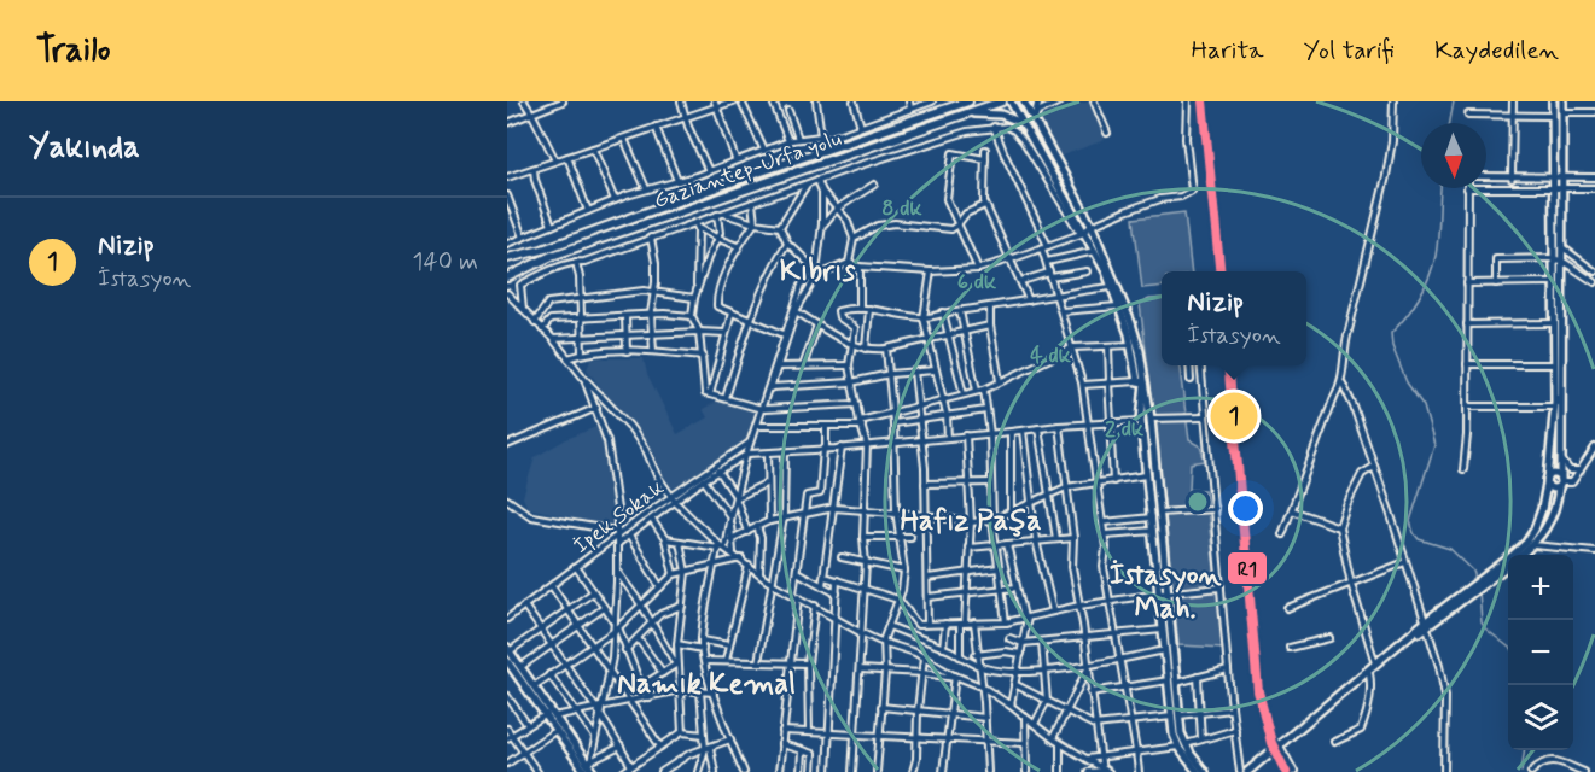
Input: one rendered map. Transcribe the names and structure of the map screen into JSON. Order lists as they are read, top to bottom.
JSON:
{
  "streets": {
    "highway": ["Gaziantep-Urfa yolu"],
    "street": ["İpek Sokak"]
  },
  "districts": [
    "Kıbrıs",
    "Hafız Paşa",
    "İstasyon Mah.",
    "Namık Kemal"
  ],
  "lines": ["transit line R1"],
  "north": "bottom",
  "page": {
    "header": "Trailo",
    "nav": ["Harita", "Yol tarifi", "Kaydedilen"],
    "heading": "Yakında",
    "list": [
      {
        "mark": "1",
        "name": "Nizip",
        "note": "İstasyon",
        "value": "140 m"
      }
    ],
    "popup": ["Nizip", "İstasyon"],
    "pins": "1",
    "map_buttons": ["+", "−"]
  },
  "rings": [
    "8 dk",
    "6 dk",
    "4 dk",
    "2 dk"
  ]
}
